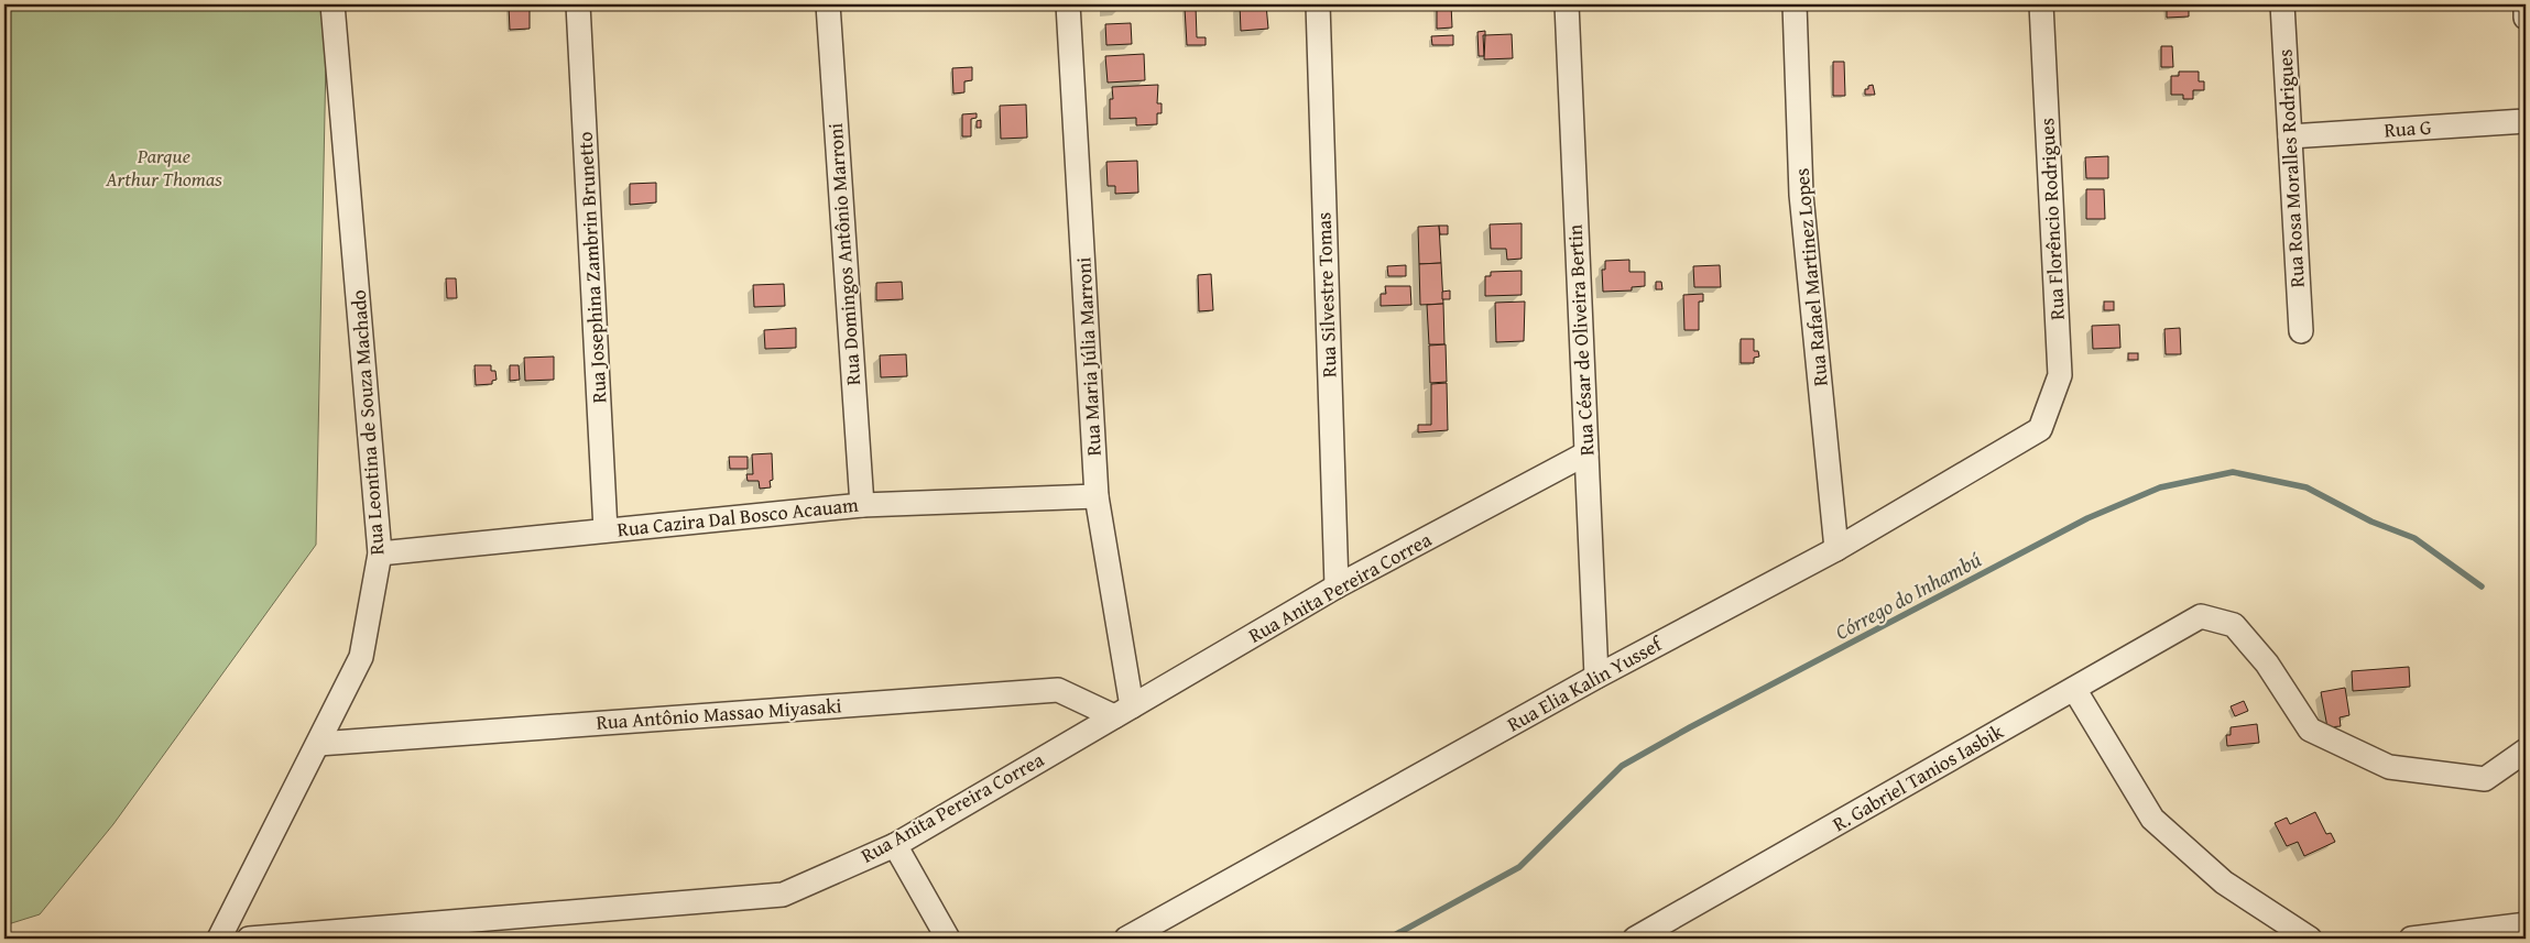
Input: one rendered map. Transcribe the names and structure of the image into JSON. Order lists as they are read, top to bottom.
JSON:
{
  "streets": {
    "street": [
      "Rua G",
      "Rua Rosa Moralles Rodrigues",
      "Rua Florêncio Rodrigues",
      "Rua Domingos Antônio Marroni",
      "Rua Josephina Zambrin Brunetto",
      "Rua Rafael Martinez Lopes",
      "Rua Silvestre Tomas",
      "Rua César de Oliveira Bertin",
      "Rua Maria Júlia Marroni",
      "Rua Leontina de Souza Machado",
      "Rua Cazira Dal Bosco Acauam",
      "Rua Anita Pereira Correa",
      "Rua Elia Kalin Yussef",
      "Rua Antônio Massao Miyasaki",
      "R. Gabriel Tanios Iasbik"
    ]
  },
  "crossings": [
    ["Rua G", "Rua Rosa Moralles Rodrigues"],
    ["Rua Florêncio Rodrigues", "Rua Elia Kalin Yussef"],
    ["Rua Domingos Antônio Marroni", "Rua Cazira Dal Bosco Acauam"],
    ["Rua Josephina Zambrin Brunetto", "Rua Cazira Dal Bosco Acauam"],
    ["Rua Rafael Martinez Lopes", "Rua Elia Kalin Yussef"],
    ["Rua Silvestre Tomas", "Rua Anita Pereira Correa"],
    ["Rua César de Oliveira Bertin", "Rua Anita Pereira Correa"],
    ["Rua César de Oliveira Bertin", "Rua Elia Kalin Yussef"],
    ["Rua Maria Júlia Marroni", "Rua Cazira Dal Bosco Acauam"],
    ["Rua Maria Júlia Marroni", "Rua Anita Pereira Correa"],
    ["Rua Maria Júlia Marroni", "Rua Antônio Massao Miyasaki"],
    ["Rua Leontina de Souza Machado", "Rua Cazira Dal Bosco Acauam"],
    ["Rua Leontina de Souza Machado", "Rua Antônio Massao Miyasaki"],
    ["Rua Anita Pereira Correa", "Rua Antônio Massao Miyasaki"]
  ],
  "water": ["Córrego do Inhambú"],
  "parks": ["Parque Arthur Thomas"]
}
